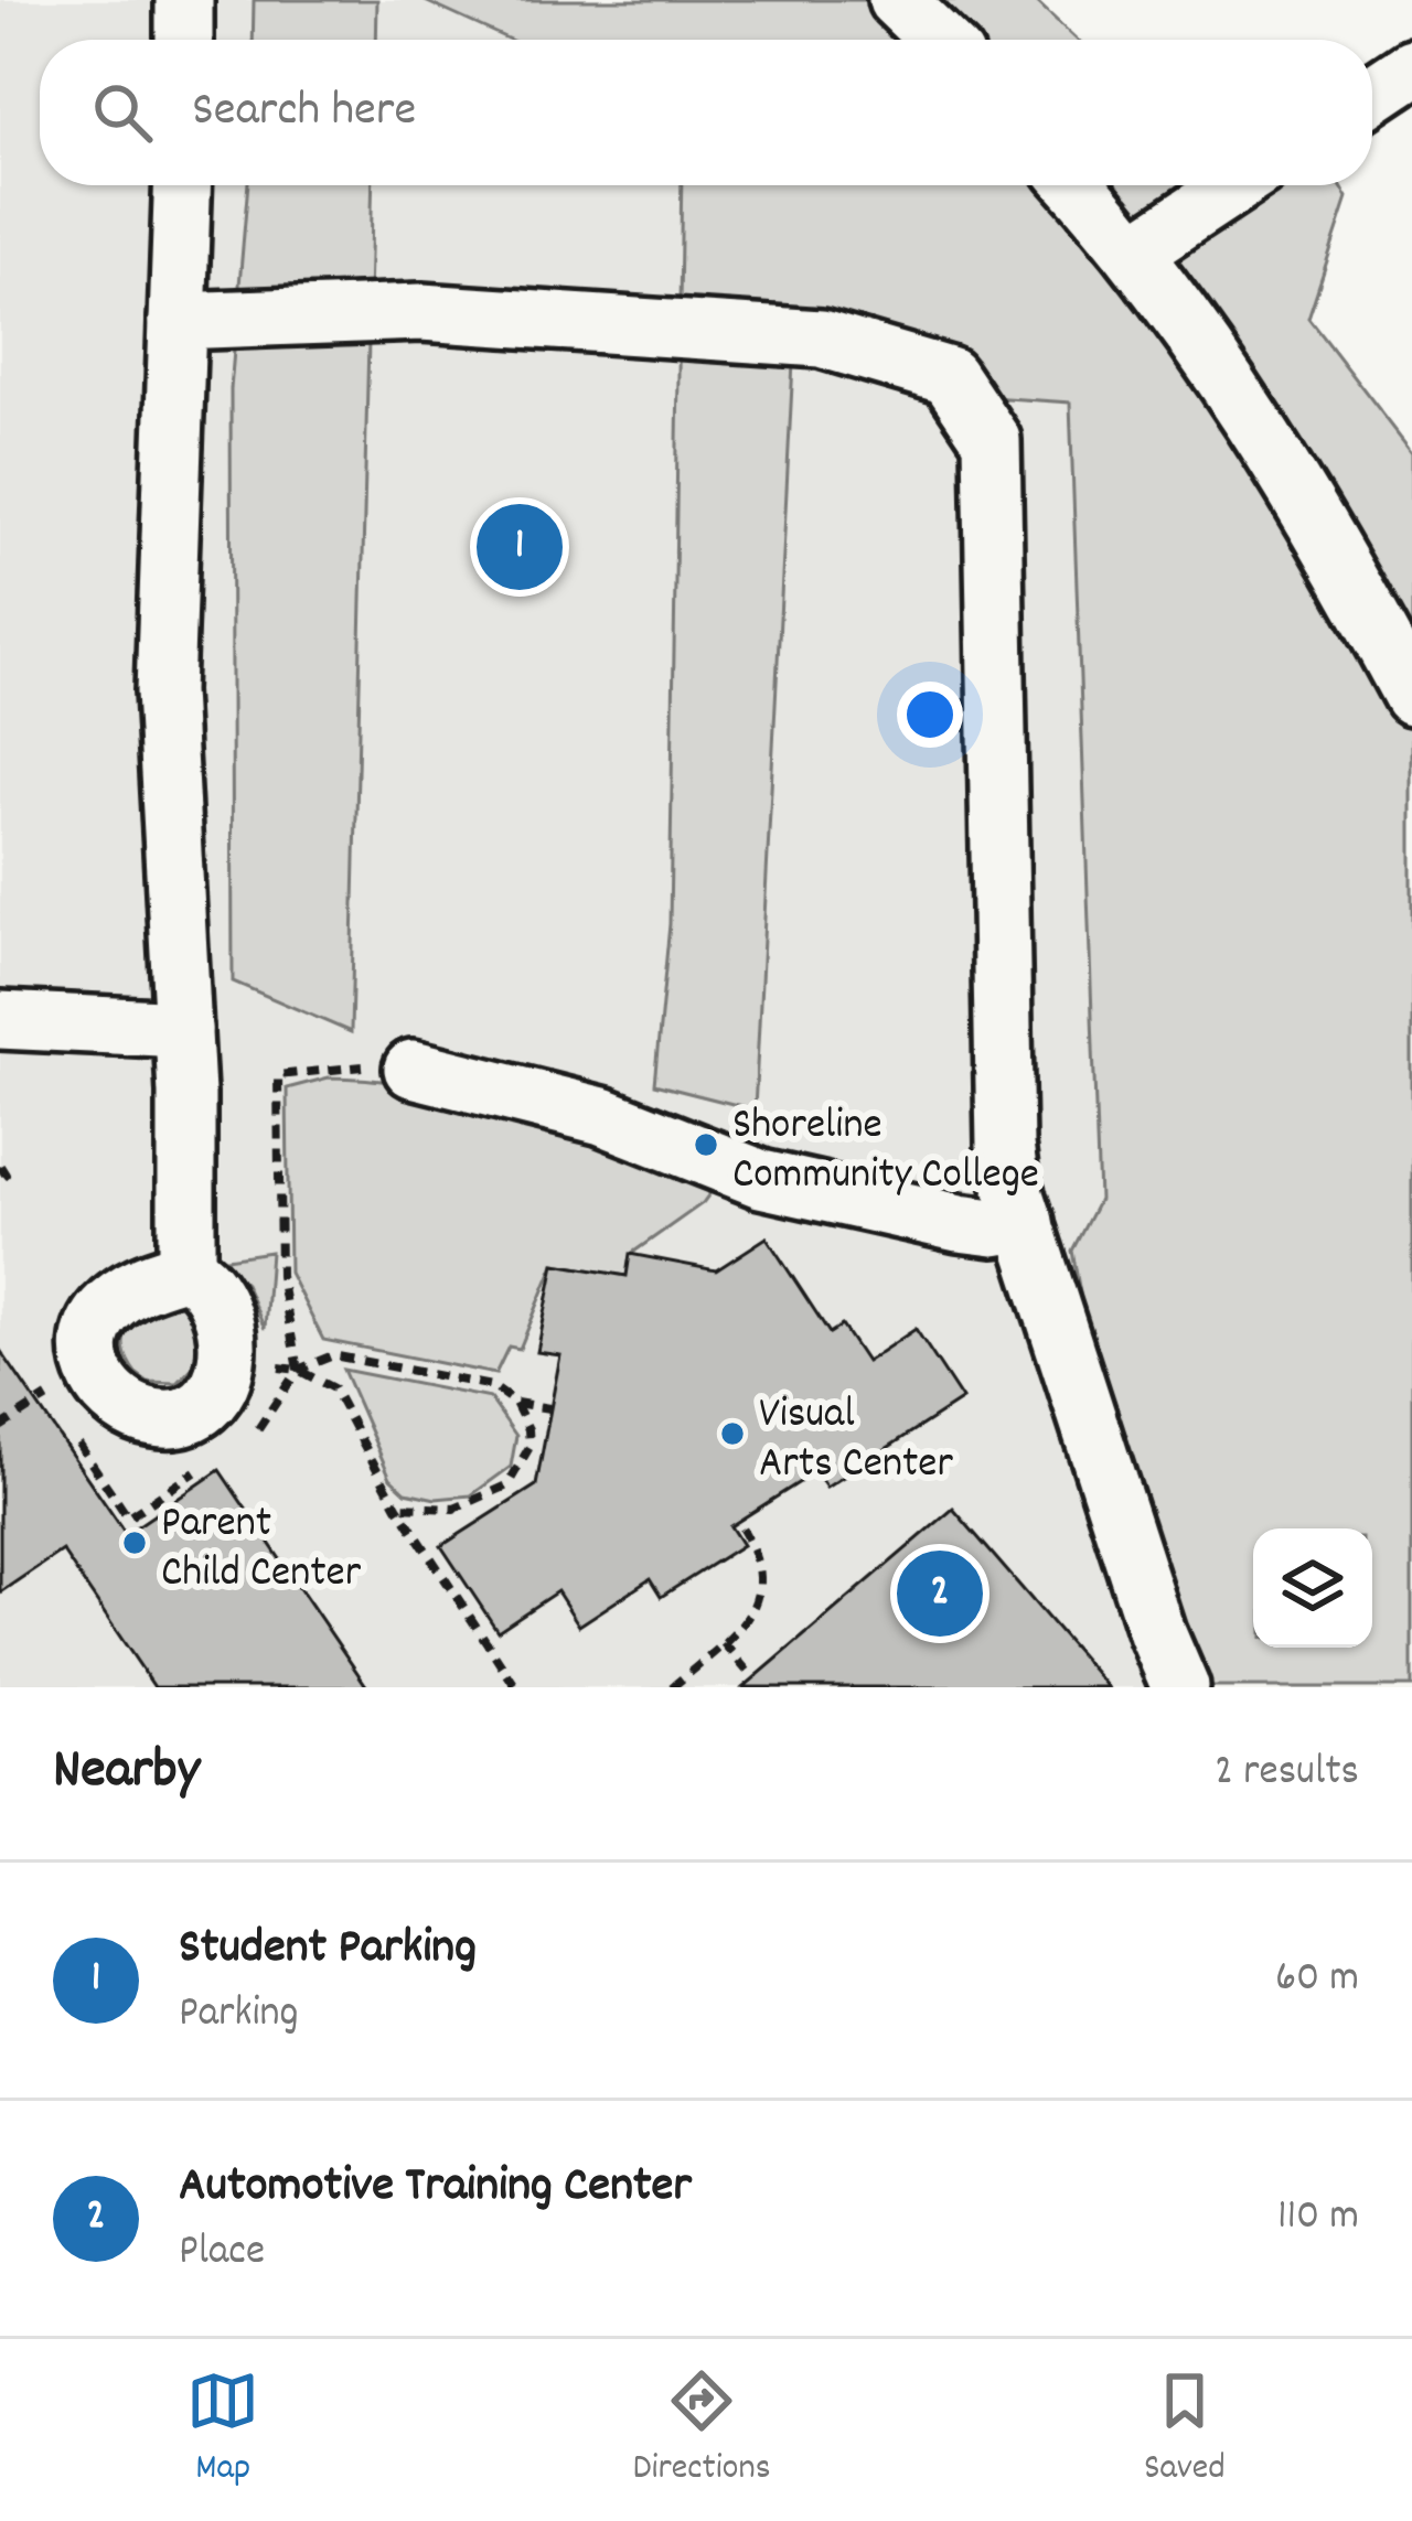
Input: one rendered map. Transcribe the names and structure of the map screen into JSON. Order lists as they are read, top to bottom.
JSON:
{
  "places": ["Shoreline Community College", "Visual Arts Center", "Parent Child Center"],
  "page": {
    "search": "Search here",
    "pins": ["1", "2"],
    "heading": ["Nearby", "2 results"],
    "list": [
      {
        "mark": "1",
        "name": "Student Parking",
        "note": "Parking",
        "value": "60 m"
      },
      {
        "mark": "2",
        "name": "Automotive Training Center",
        "note": "Place",
        "value": "110 m"
      }
    ],
    "nav": ["Map", "Directions", "Saved"]
  }
}
